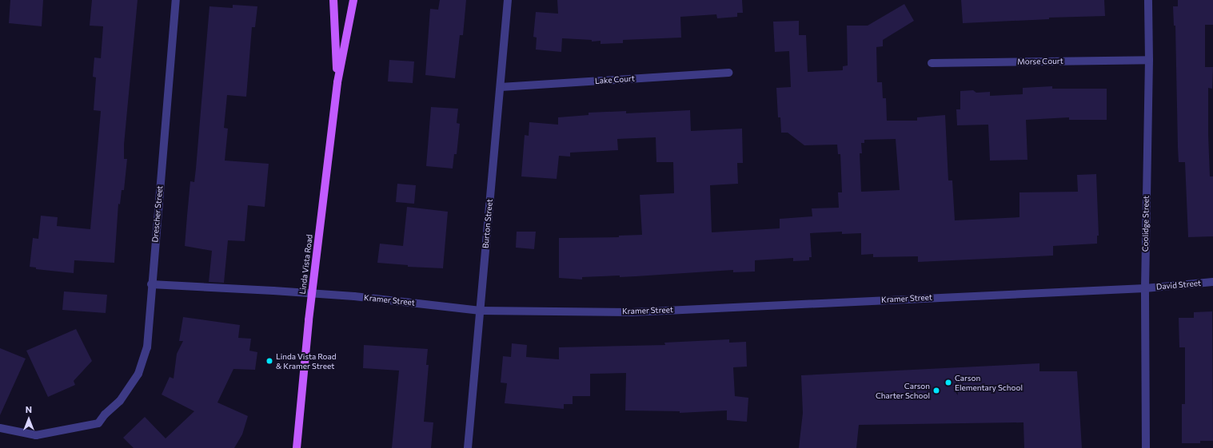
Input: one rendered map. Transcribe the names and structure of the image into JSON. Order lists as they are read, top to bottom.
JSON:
{
  "streets": {
    "main road": ["Linda Vista Road"],
    "street": [
      "Morse Court",
      "Lake Court",
      "Drescher Street",
      "Burton Street",
      "Coolidge Street",
      "David Street",
      "Kramer Street"
    ]
  },
  "crossings": [
    ["Morse Court", "Coolidge Street"],
    ["Lake Court", "Burton Street"],
    ["Drescher Street", "Kramer Street"],
    ["Burton Street", "Kramer Street"],
    ["Coolidge Street", "David Street"],
    ["Coolidge Street", "Kramer Street"],
    ["Linda Vista Road", "Kramer Street"],
    ["David Street", "Kramer Street"]
  ],
  "places": ["Linda Vista Road & Kramer Street", "Carson Elementary School", "Carson Charter School"],
  "north": "top"
}
